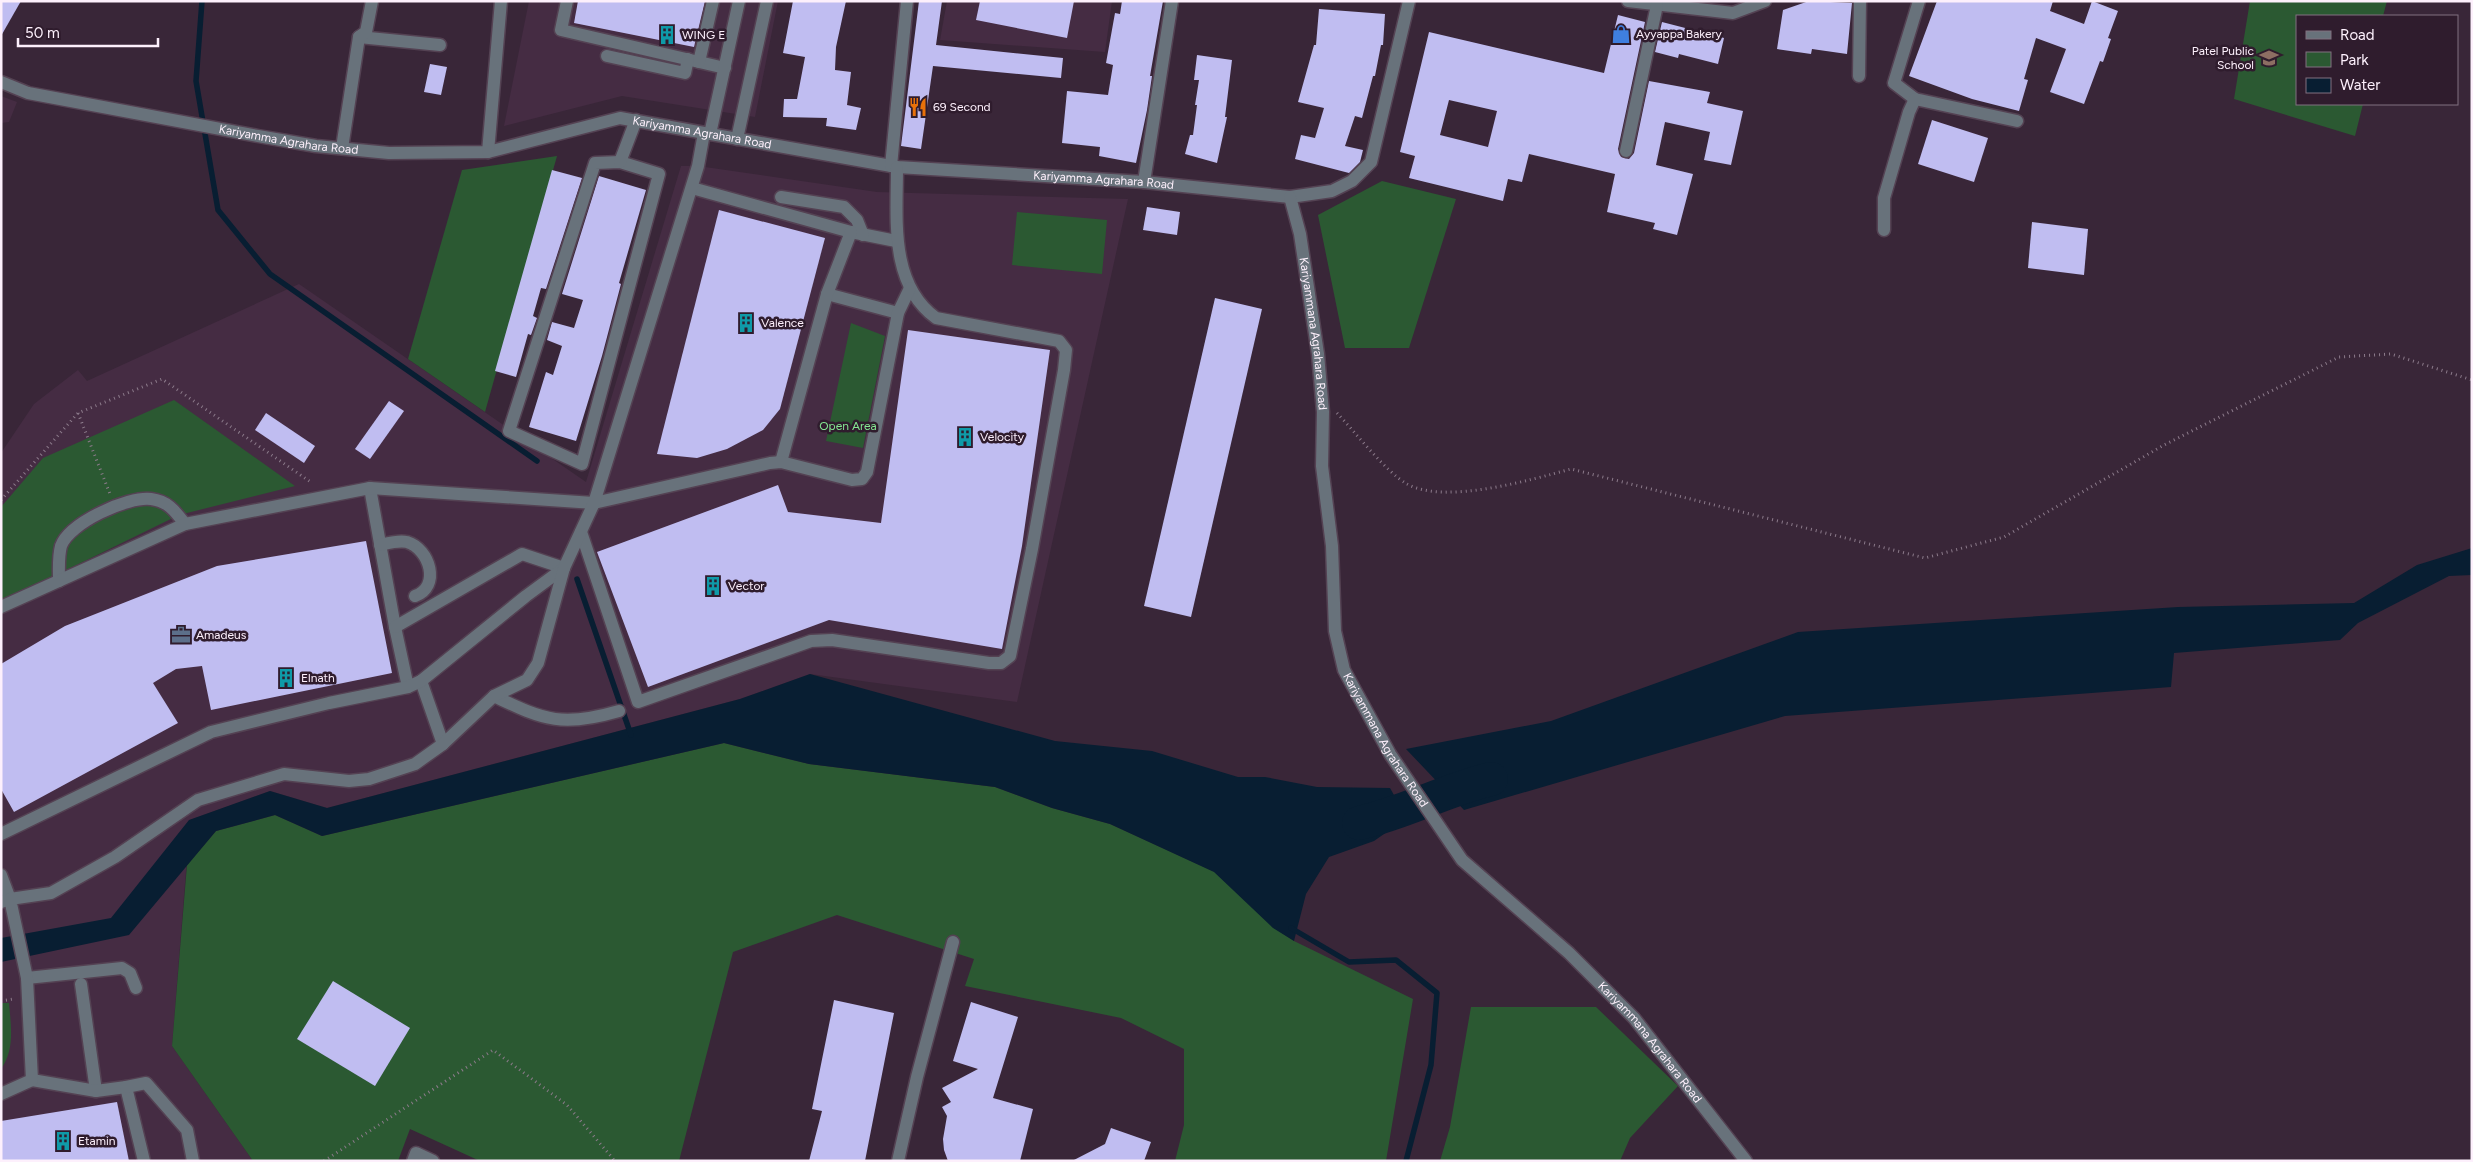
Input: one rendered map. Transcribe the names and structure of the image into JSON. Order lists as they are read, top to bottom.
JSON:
{
  "streets": {
    "street": ["Kariyamma Agrahara Road", "Kariyammana Agrahara Road"]
  },
  "crossings": [
    ["Kariyamma Agrahara Road", "Kariyammana Agrahara Road"]
  ],
  "parks": ["Open Area"],
  "places": {
    "shop": ["Ayyappa Bakery"],
    "building": [
      "WING E",
      "Valence",
      "Velocity",
      "Vector",
      "Elnath",
      "Etamin"
    ],
    "school or university": ["Patel Public School"],
    "restaurant": ["69 Second"],
    "office": ["Amadeus"]
  },
  "legend": ["Road", "Park", "Water"],
  "scale_bar": "50 m"
}
